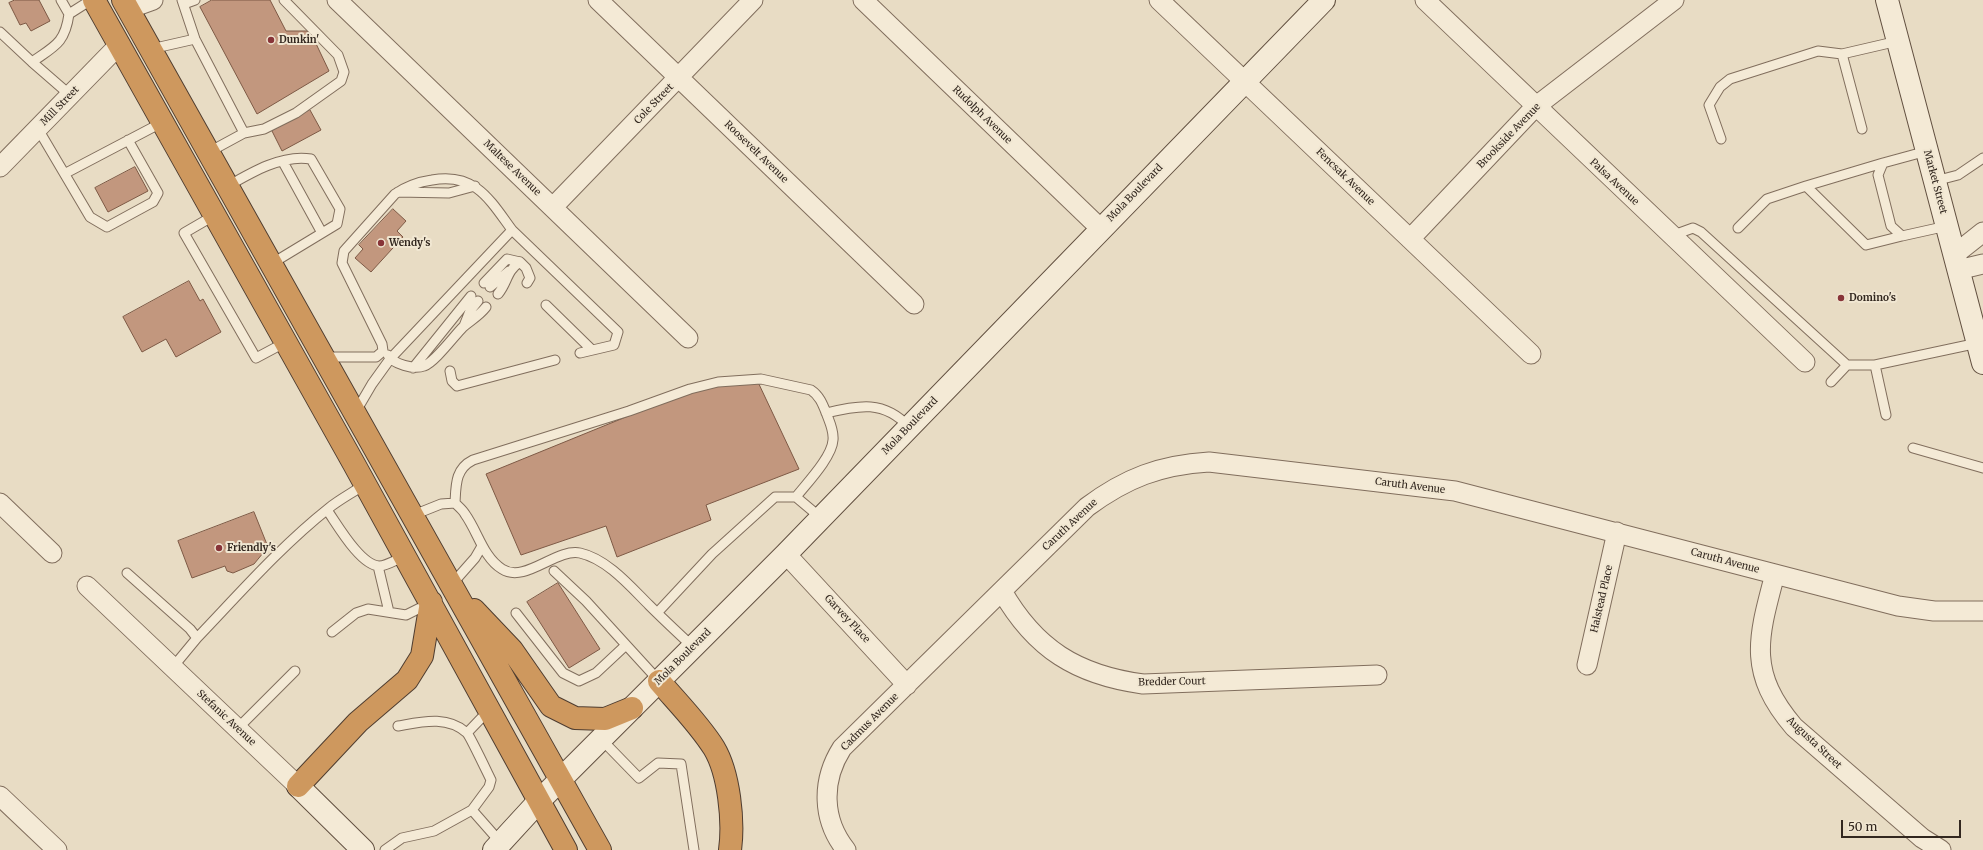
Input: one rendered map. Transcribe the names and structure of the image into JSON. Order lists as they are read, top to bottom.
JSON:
{
  "streets": {
    "street": [
      "Cole Street",
      "Mill Street",
      "Rudolph Avenue",
      "Brookside Avenue",
      "Roosevelt Avenue",
      "Maltese Avenue",
      "Fencsak Avenue",
      "Palsa Avenue",
      "Market Street",
      "Mola Boulevard",
      "Caruth Avenue",
      "Halstead Place",
      "Garvey Place",
      "Bredder Court",
      "Stefanic Avenue",
      "Cadmus Avenue",
      "Augusta Street"
    ]
  },
  "crossings": [
    ["Cole Street", "Roosevelt Avenue"],
    ["Cole Street", "Maltese Avenue"],
    ["Rudolph Avenue", "Mola Boulevard"],
    ["Brookside Avenue", "Fencsak Avenue"],
    ["Brookside Avenue", "Palsa Avenue"],
    ["Fencsak Avenue", "Mola Boulevard"],
    ["Mola Boulevard", "Garvey Place"],
    ["Caruth Avenue", "Halstead Place"],
    ["Caruth Avenue", "Garvey Place"],
    ["Caruth Avenue", "Bredder Court"],
    ["Caruth Avenue", "Cadmus Avenue"],
    ["Caruth Avenue", "Augusta Street"],
    ["Garvey Place", "Cadmus Avenue"]
  ],
  "places": [
    "Dunkin'",
    "Wendy's",
    "Domino's",
    "Friendly's"
  ],
  "scale_bar": "50 m"
}
